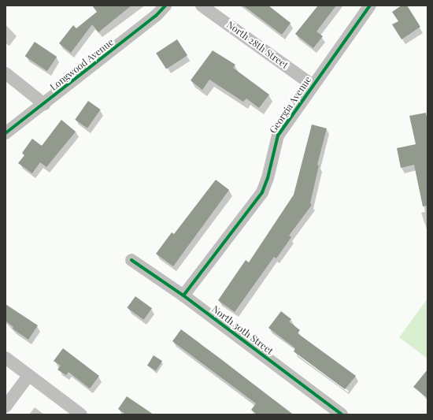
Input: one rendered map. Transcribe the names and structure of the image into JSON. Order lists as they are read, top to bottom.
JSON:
{
  "streets": {
    "street": [
      "North 28th Street",
      "Longwood Avenue",
      "Georgia Avenue",
      "North 30th Street"
    ]
  },
  "crossings": [
    ["North 28th Street", "Georgia Avenue"],
    ["Georgia Avenue", "North 30th Street"]
  ]
}
